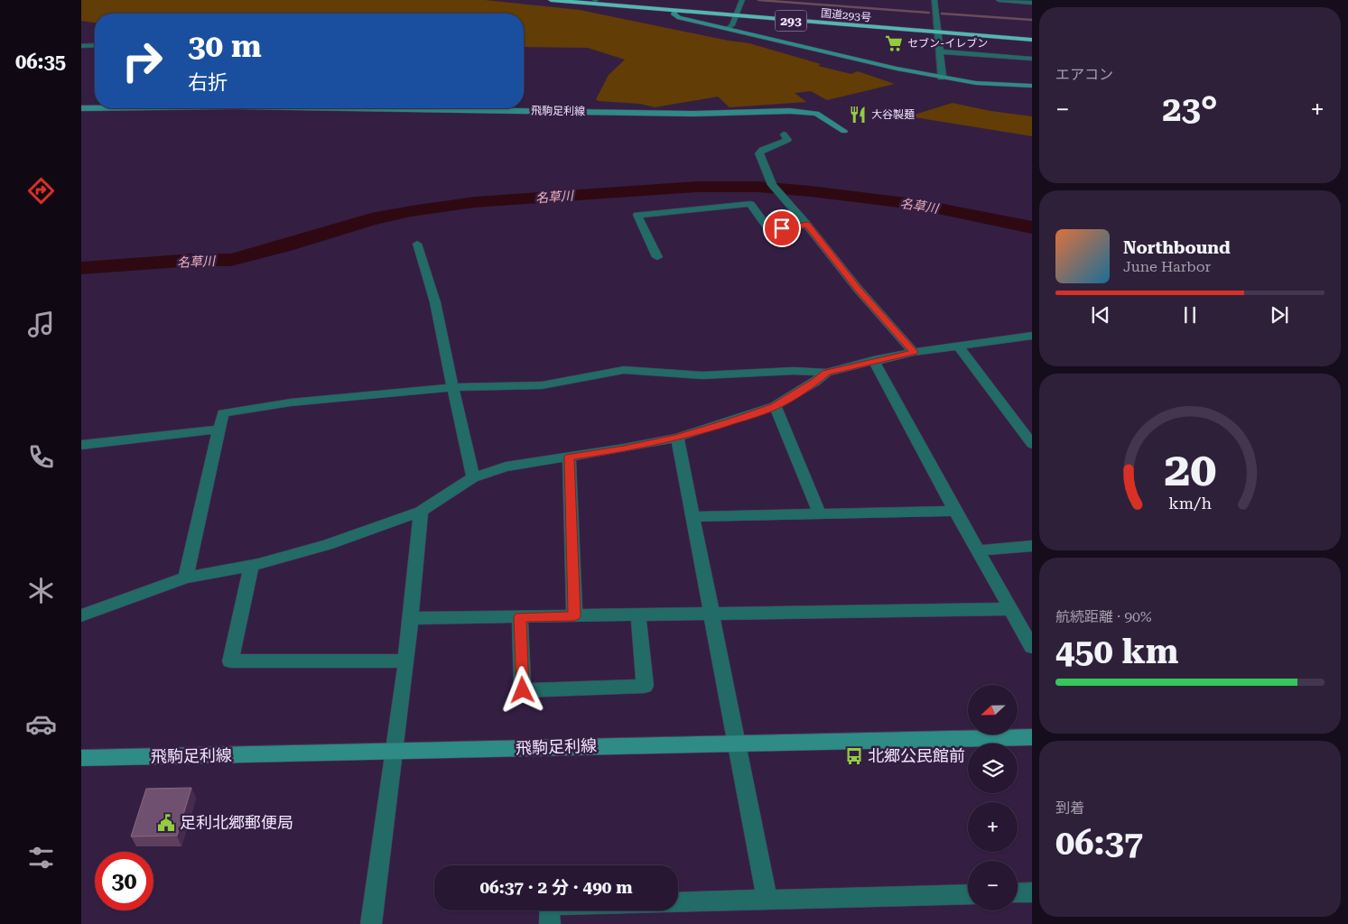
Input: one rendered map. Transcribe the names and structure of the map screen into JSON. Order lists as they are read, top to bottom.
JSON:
{
  "streets": {
    "highway": ["国道293号", "293"],
    "main road": ["飛駒足利線"]
  },
  "water": ["名草川"],
  "places": {
    "supermarket": ["セブン-イレブン"],
    "restaurant": ["大谷製麺"],
    "bus stop": ["北郷公民館前"],
    "public building": ["足利北郷郵便局"]
  },
  "north": "left",
  "page": {
    "tabs": "06:35",
    "tile": [
      "エアコン",
      ["航続距離 · 90%", "450 km"],
      ["到着", "06:37"]
    ],
    "turn": ["30 m", "右折"],
    "heat": ["−", "23°", "+"],
    "song": ["Northbound", "June Harbor"],
    "map_buttons": ["+", "−"],
    "limit": "30",
    "trip": "06:37 · 2 分 · 490 m",
    "gauge": ["20", "km/h"]
  }
}
